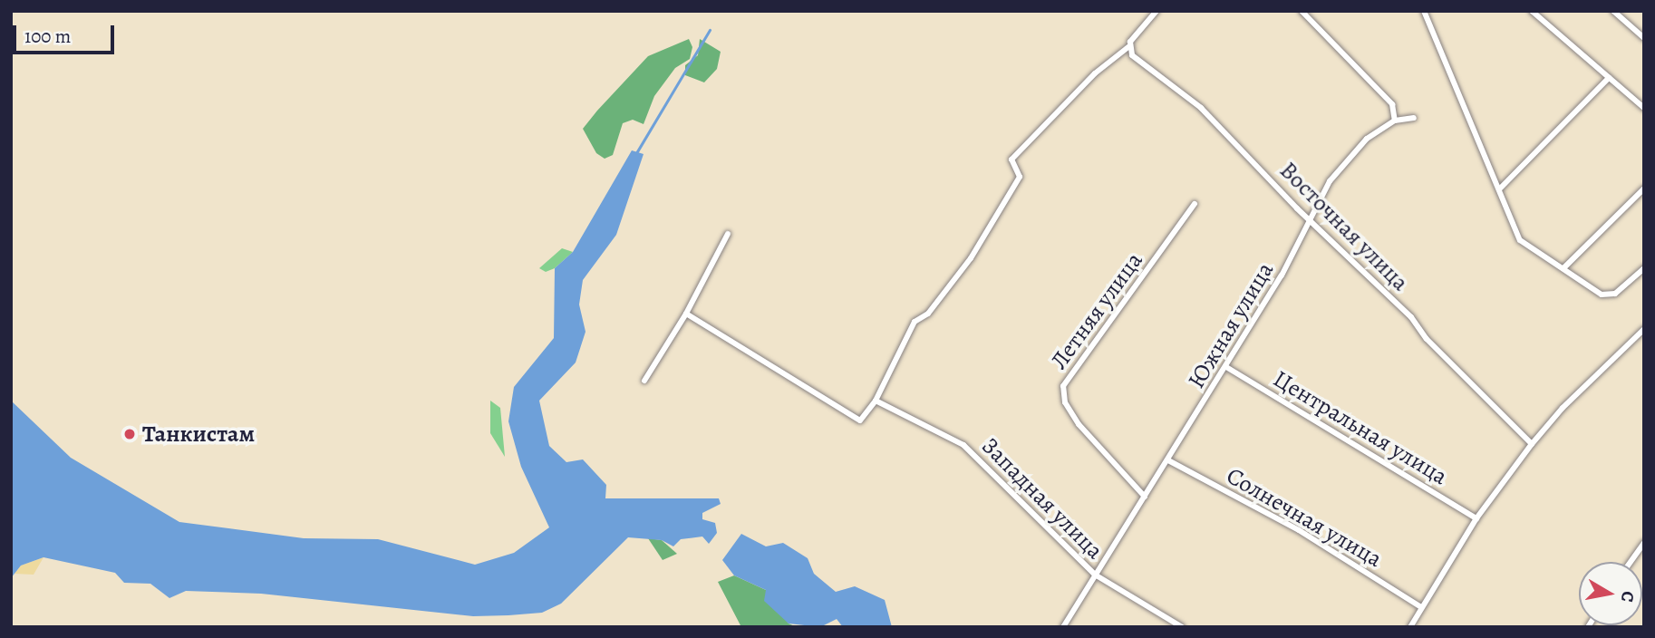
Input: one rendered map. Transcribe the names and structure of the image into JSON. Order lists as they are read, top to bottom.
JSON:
{
  "streets": {
    "street": [
      "Восточная улица",
      "Летняя улица",
      "Южная улица",
      "Центральная улица",
      "Западная улица",
      "Солнечная улица"
    ]
  },
  "crossings": [
    ["Восточная улица", "Южная улица"],
    ["Летняя улица", "Южная улица"],
    ["Южная улица", "Центральная улица"],
    ["Южная улица", "Западная улица"],
    ["Южная улица", "Солнечная улица"]
  ],
  "places": ["Танкистам"],
  "scale_bar": "100 m",
  "north": "right"
}
